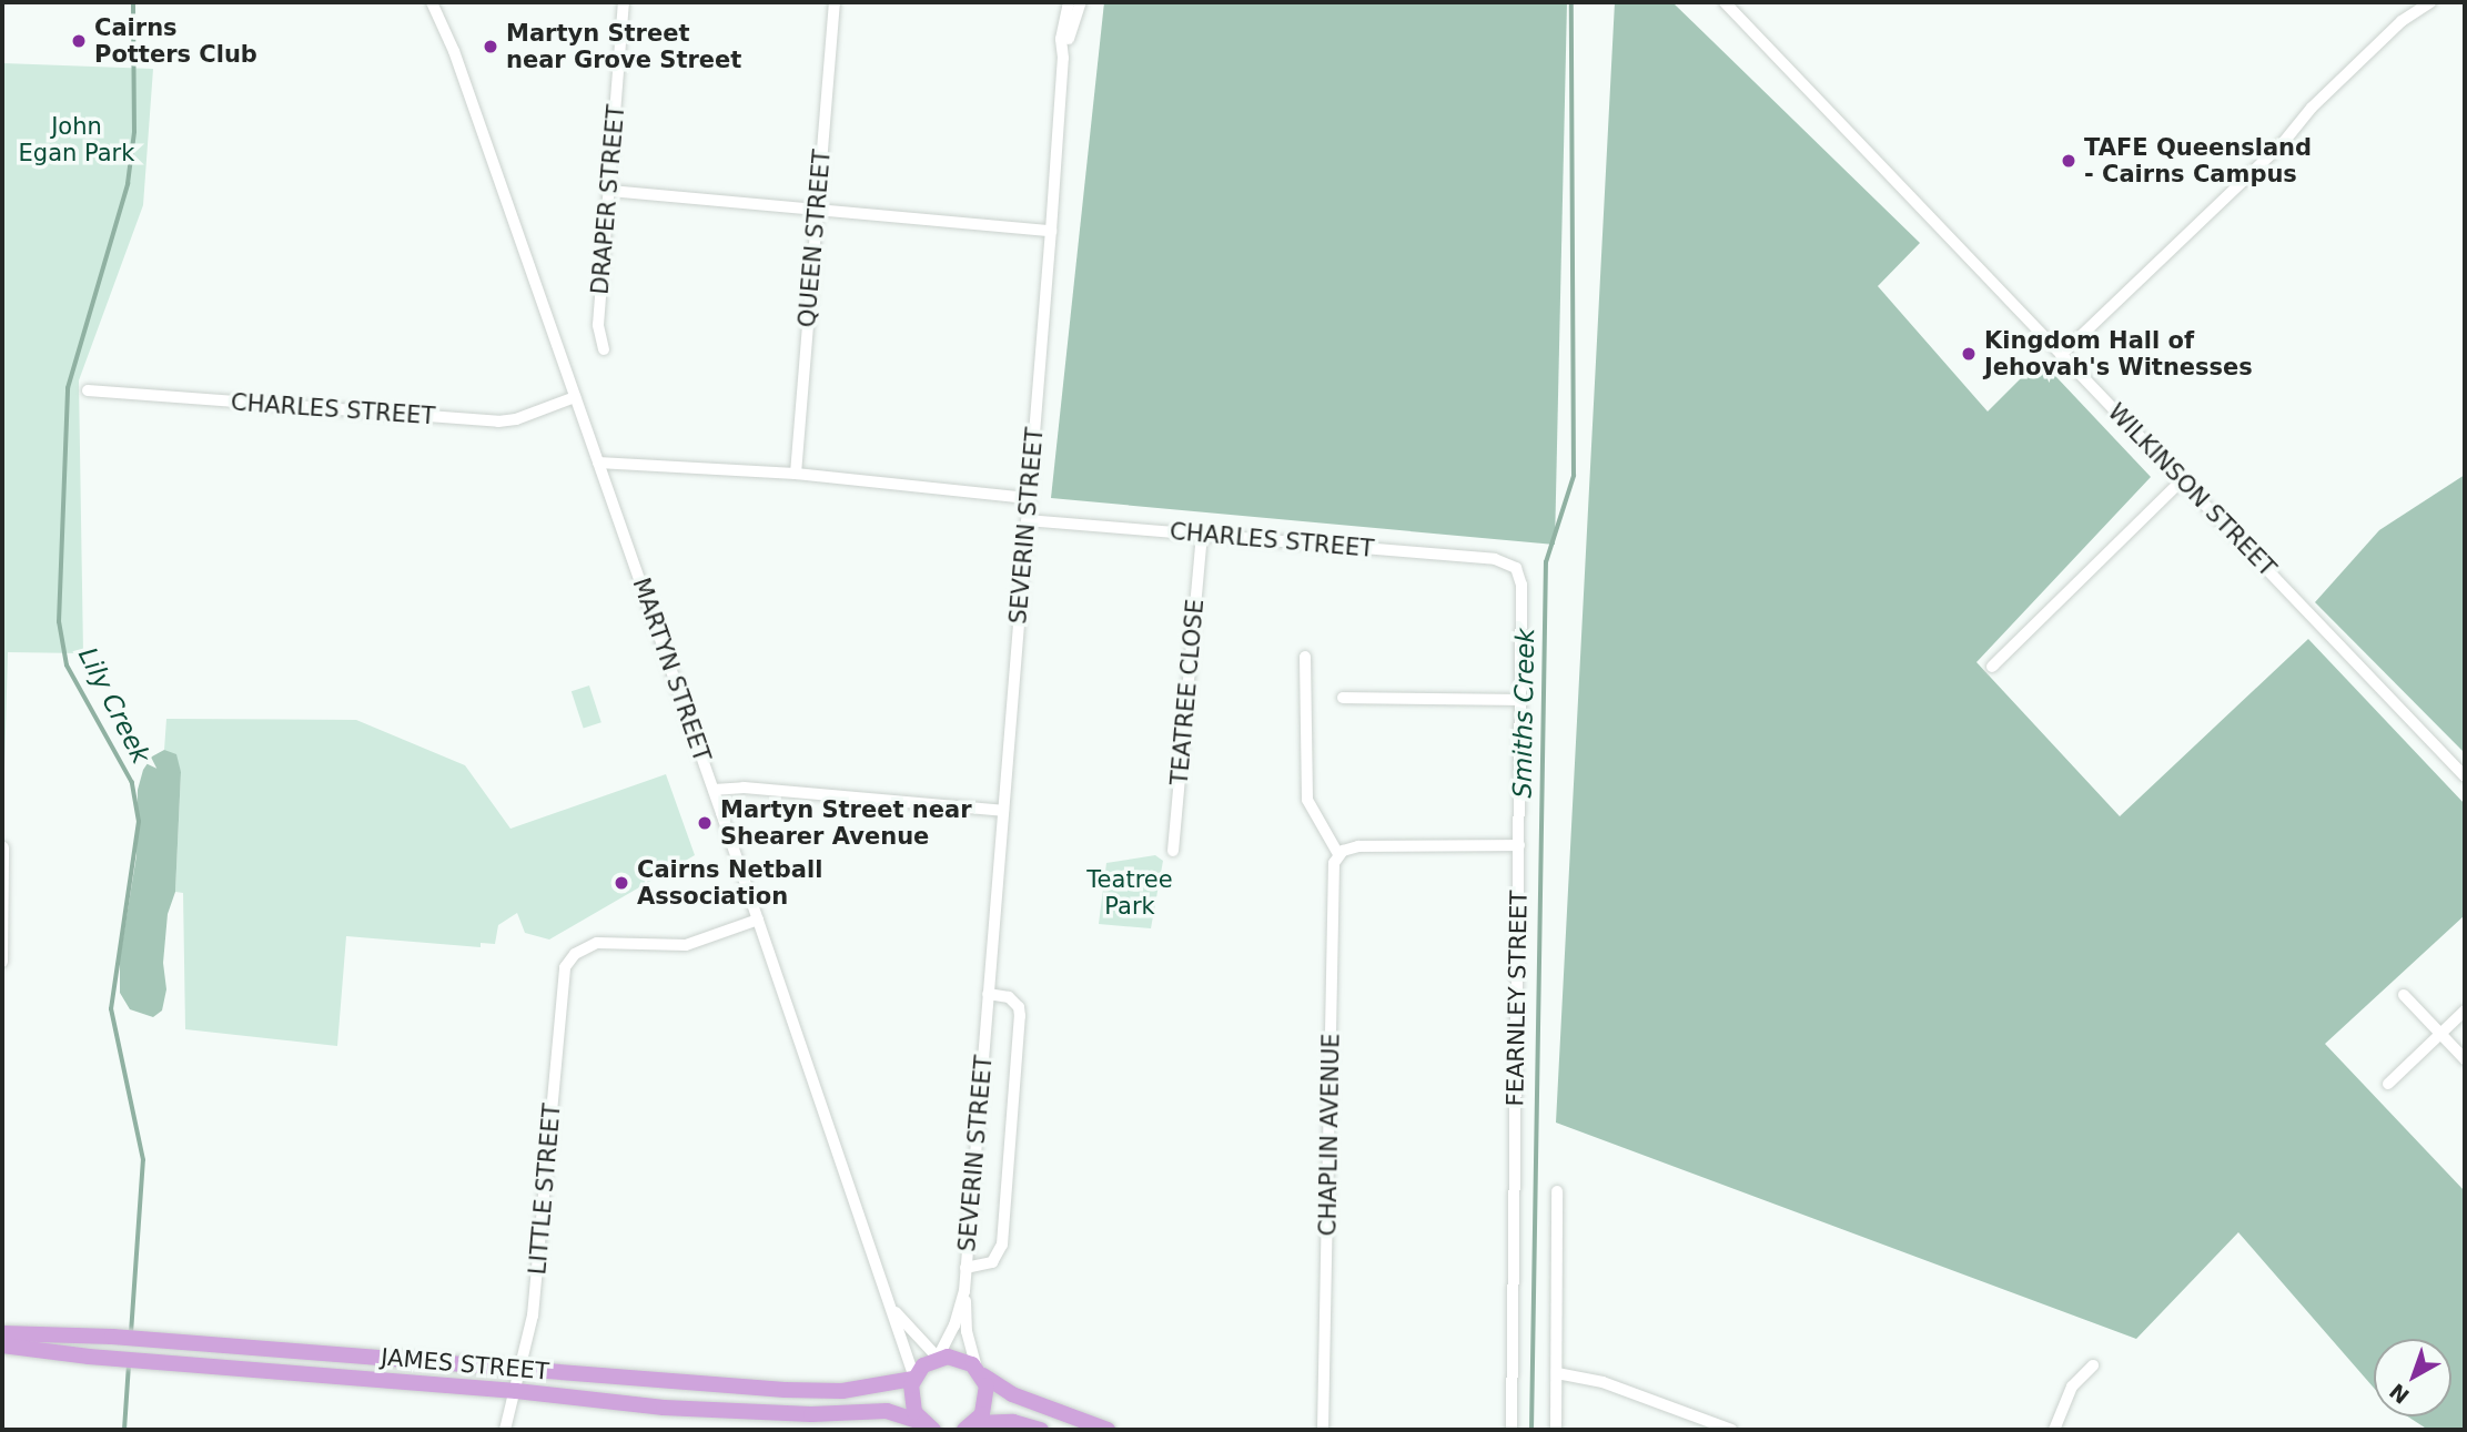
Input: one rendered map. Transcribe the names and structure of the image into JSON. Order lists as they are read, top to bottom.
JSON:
{
  "streets": {
    "main road": ["JAMES STREET"],
    "street": [
      "DRAPER STREET",
      "QUEEN STREET",
      "CHARLES STREET",
      "WILKINSON STREET",
      "SEVERIN STREET",
      "MARTYN STREET",
      "TEATREE CLOSE",
      "FEARNLEY STREET",
      "CHAPLIN AVENUE",
      "LITTLE STREET"
    ]
  },
  "crossings": [
    ["CHARLES STREET", "SEVERIN STREET"],
    ["CHARLES STREET", "MARTYN STREET"],
    ["CHARLES STREET", "TEATREE CLOSE"],
    ["CHARLES STREET", "FEARNLEY STREET"],
    ["SEVERIN STREET", "MARTYN STREET"],
    ["MARTYN STREET", "LITTLE STREET"],
    ["MARTYN STREET", "JAMES STREET"],
    ["LITTLE STREET", "JAMES STREET"]
  ],
  "water": ["Lily Creek", "Smiths Creek"],
  "parks": ["John Egan Park", "Teatree Park"],
  "places": [
    "Cairns Potters Club",
    "Martyn Street near Grove Street",
    "TAFE Queensland - Cairns Campus",
    "Kingdom Hall of Jehovah's Witnesses",
    "Martyn Street near Shearer Avenue",
    "Cairns Netball Association"
  ],
  "north": "bottom left"
}
